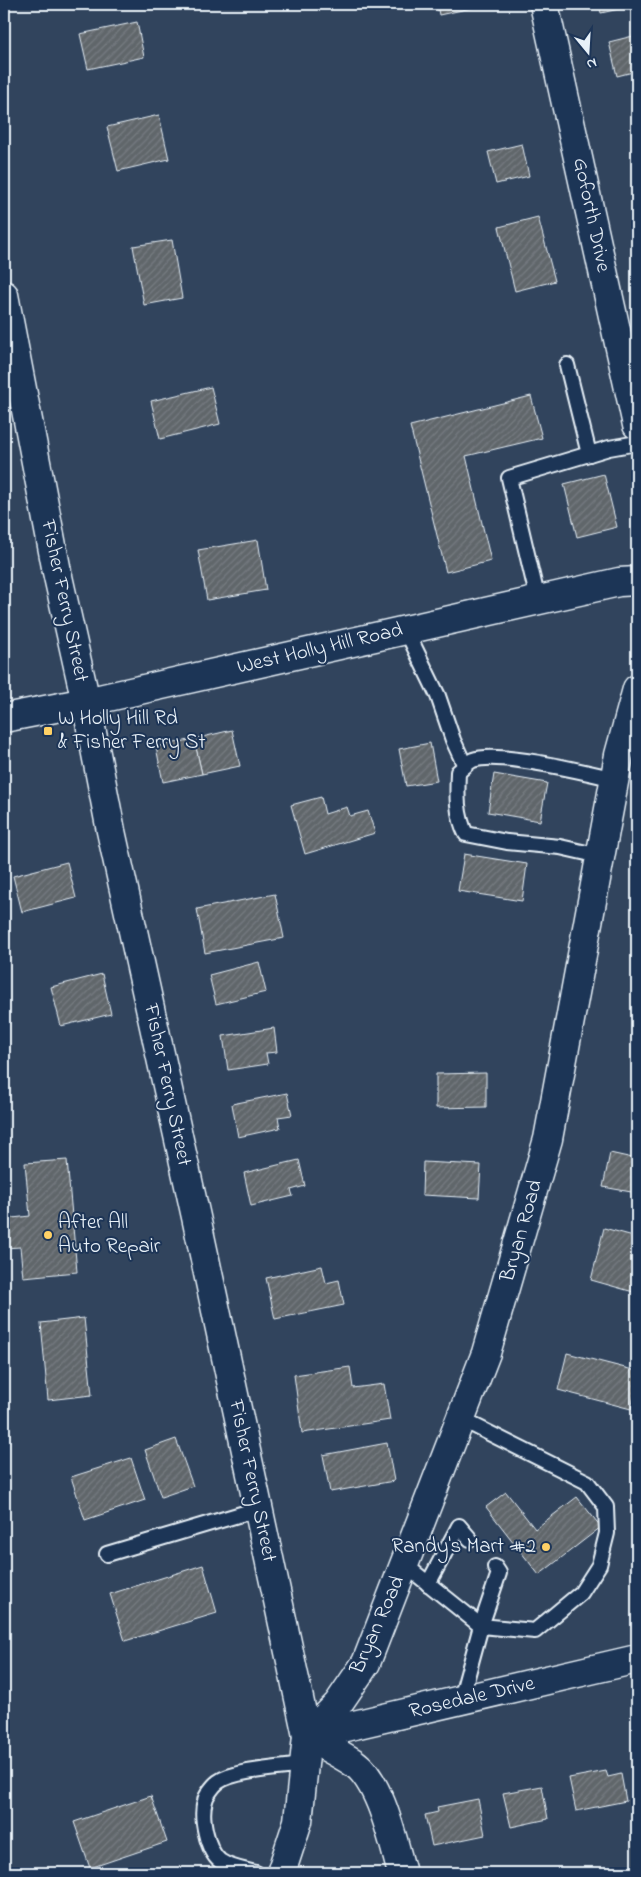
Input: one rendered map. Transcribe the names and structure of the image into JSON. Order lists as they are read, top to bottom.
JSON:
{
  "streets": {
    "street": [
      "Goforth Drive",
      "Fisher Ferry Street",
      "West Holly Hill Road",
      "Bryan Road",
      "Rosedale Drive"
    ]
  },
  "crossings": [
    ["Fisher Ferry Street", "West Holly Hill Road"],
    ["Fisher Ferry Street", "Bryan Road"],
    ["Fisher Ferry Street", "Rosedale Drive"],
    ["Bryan Road", "Rosedale Drive"]
  ],
  "places": {
    "transit": ["W Holly Hill Rd & Fisher Ferry St"],
    "other": ["After All Auto Repair", "Randy's Mart #2"]
  },
  "north": "bottom"
}
